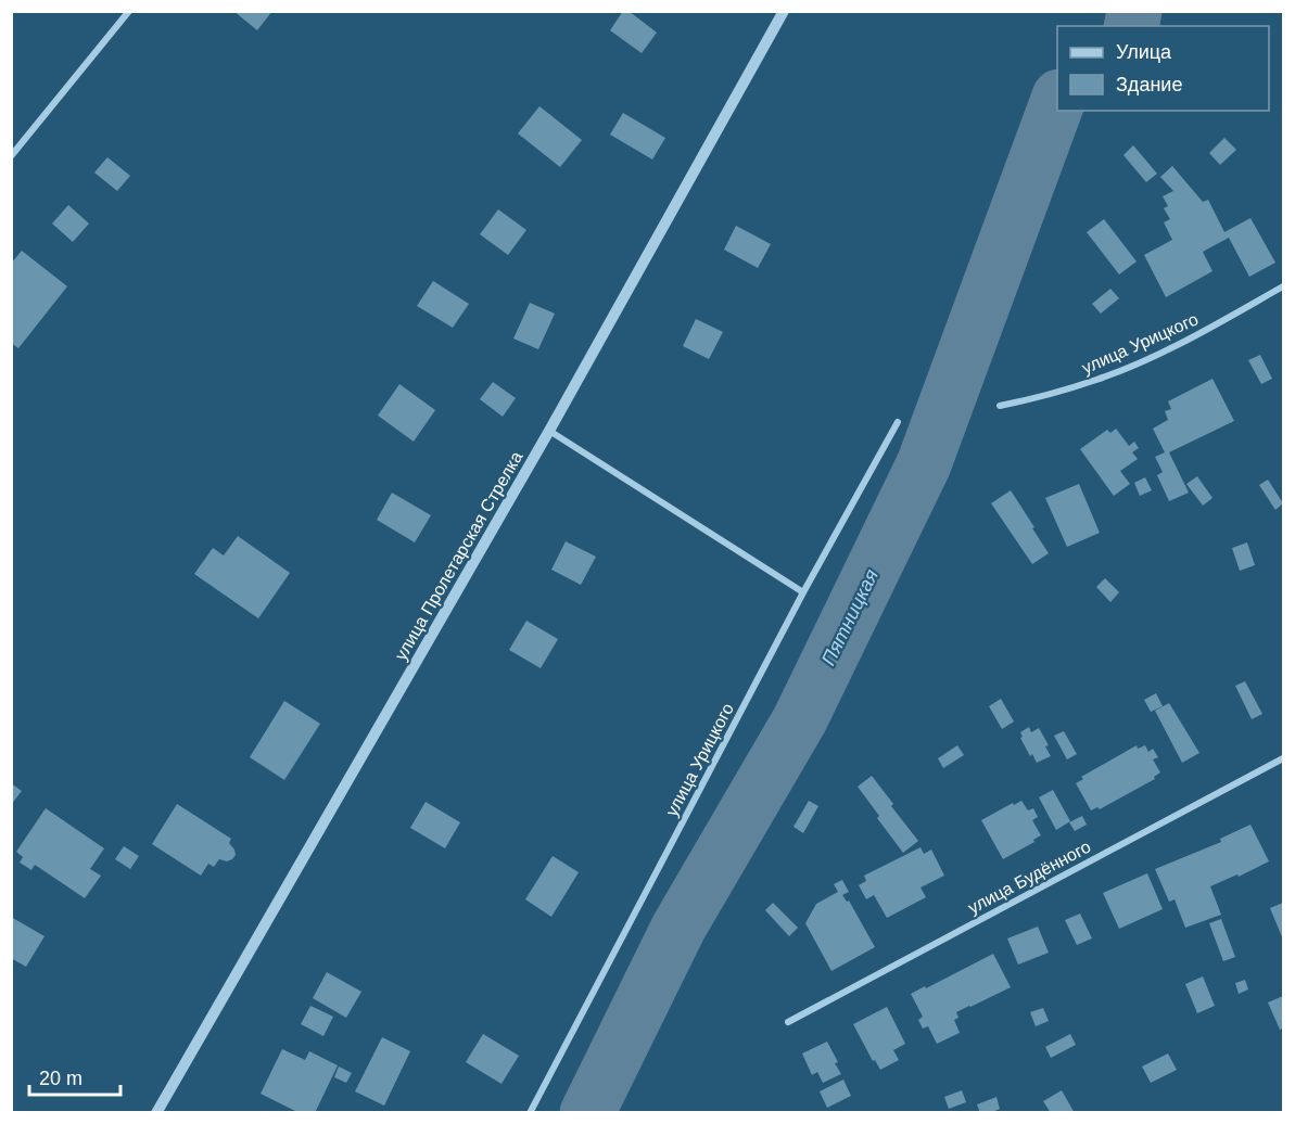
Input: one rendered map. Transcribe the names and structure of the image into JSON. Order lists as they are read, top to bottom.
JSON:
{
  "streets": {
    "street": ["улица Урицкого", "улица Пролетарская Стрелка", "улица Будённого"]
  },
  "water": ["Пятницкая"],
  "legend": ["Улица", "Здание"],
  "scale_bar": "20 m"
}
